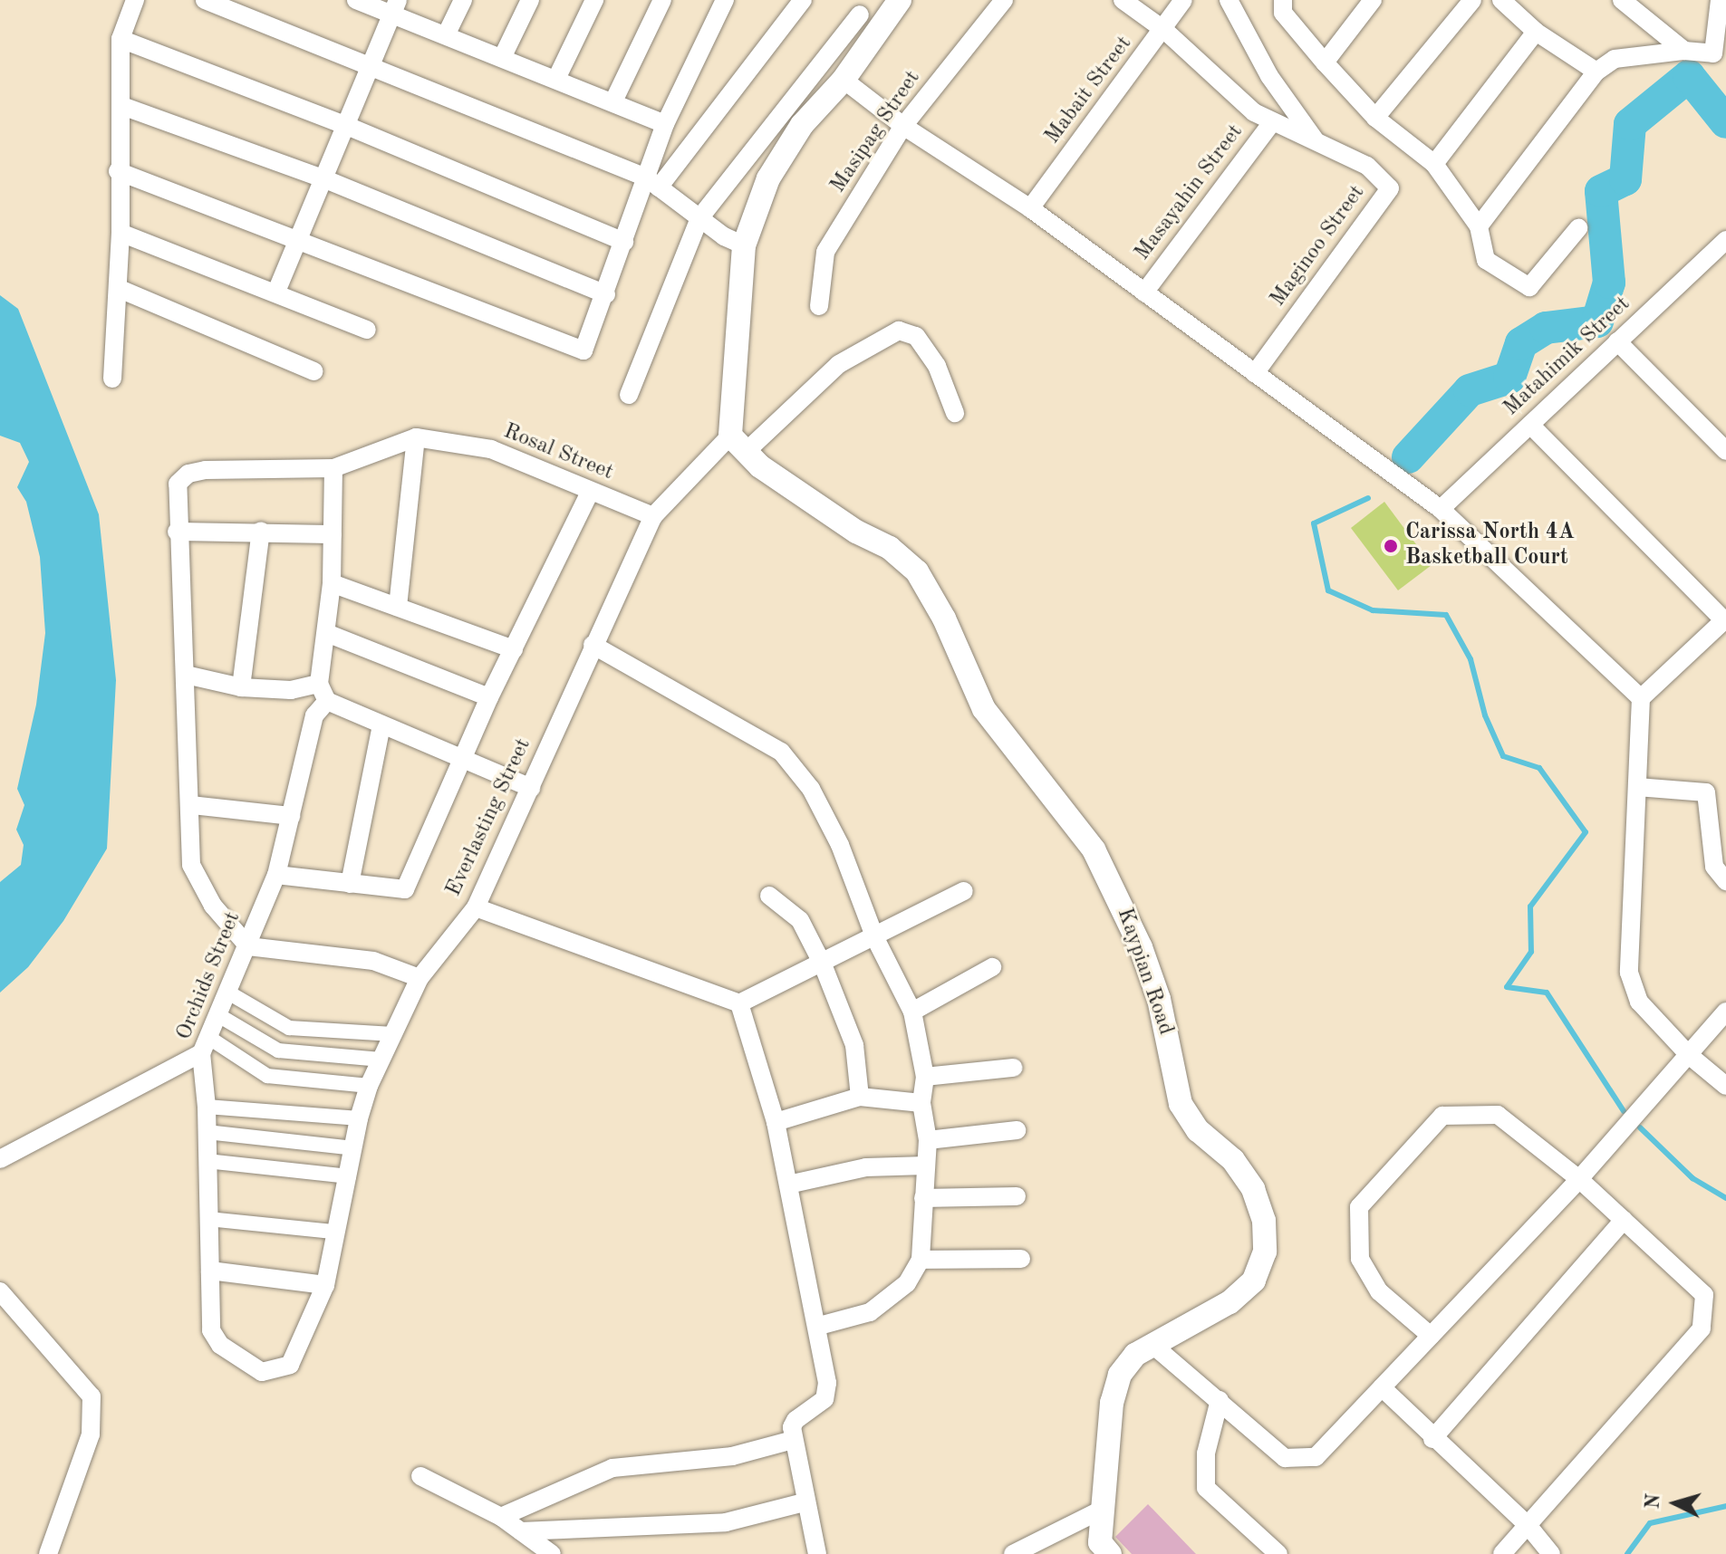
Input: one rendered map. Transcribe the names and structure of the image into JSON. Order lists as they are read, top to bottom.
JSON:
{
  "streets": {
    "street": [
      "Mabait Street",
      "Masipag Street",
      "Masayahin Street",
      "Maginoo Street",
      "Matahimik Street",
      "Rosal Street",
      "Everlasting Street",
      "Kaypian Road",
      "Orchids Street"
    ]
  },
  "crossings": [
    ["Mabait Street", "Maginoo Street"],
    ["Masayahin Street", "Maginoo Street"],
    ["Rosal Street", "Everlasting Street"],
    ["Everlasting Street", "Kaypian Road"],
    ["Everlasting Street", "Orchids Street"]
  ],
  "places": ["Carissa North 4A Basketball Court"],
  "north": "left"
}
